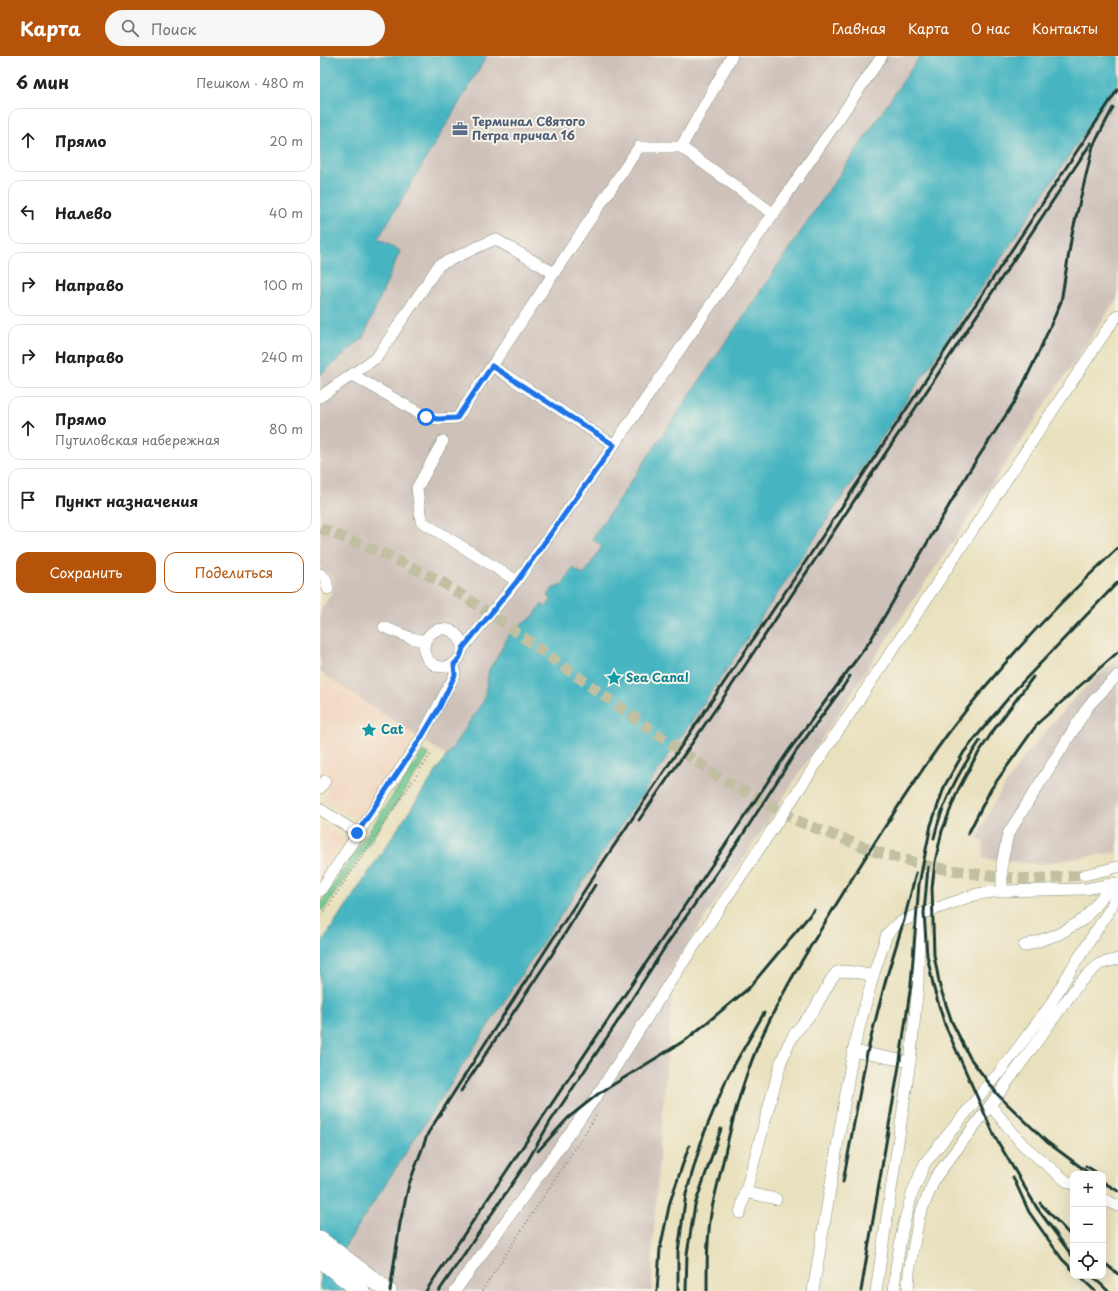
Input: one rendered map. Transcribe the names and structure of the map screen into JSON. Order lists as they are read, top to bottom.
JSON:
{
  "places": {
    "office": ["Терминал Святого Петра причал 16"],
    "place": ["Sea Canal", "Cat"]
  },
  "page": {
    "header": "Карта",
    "search": "Поиск",
    "nav": [
      "Главная",
      "Карта",
      "О нас",
      "Контакты"
    ],
    "heading": ["6 мин", "Пешком · 480 m"],
    "list": [
      ["Прямо", "20 m"],
      ["Налево", "40 m"],
      ["Направо", "100 m"],
      ["Направо", "240 m"],
      ["Прямо", "Путиловская набережная", "80 m"],
      "Пункт назначения"
    ],
    "buttons": ["Сохранить", "Поделиться"],
    "map_buttons": ["+", "−"]
  }
}
